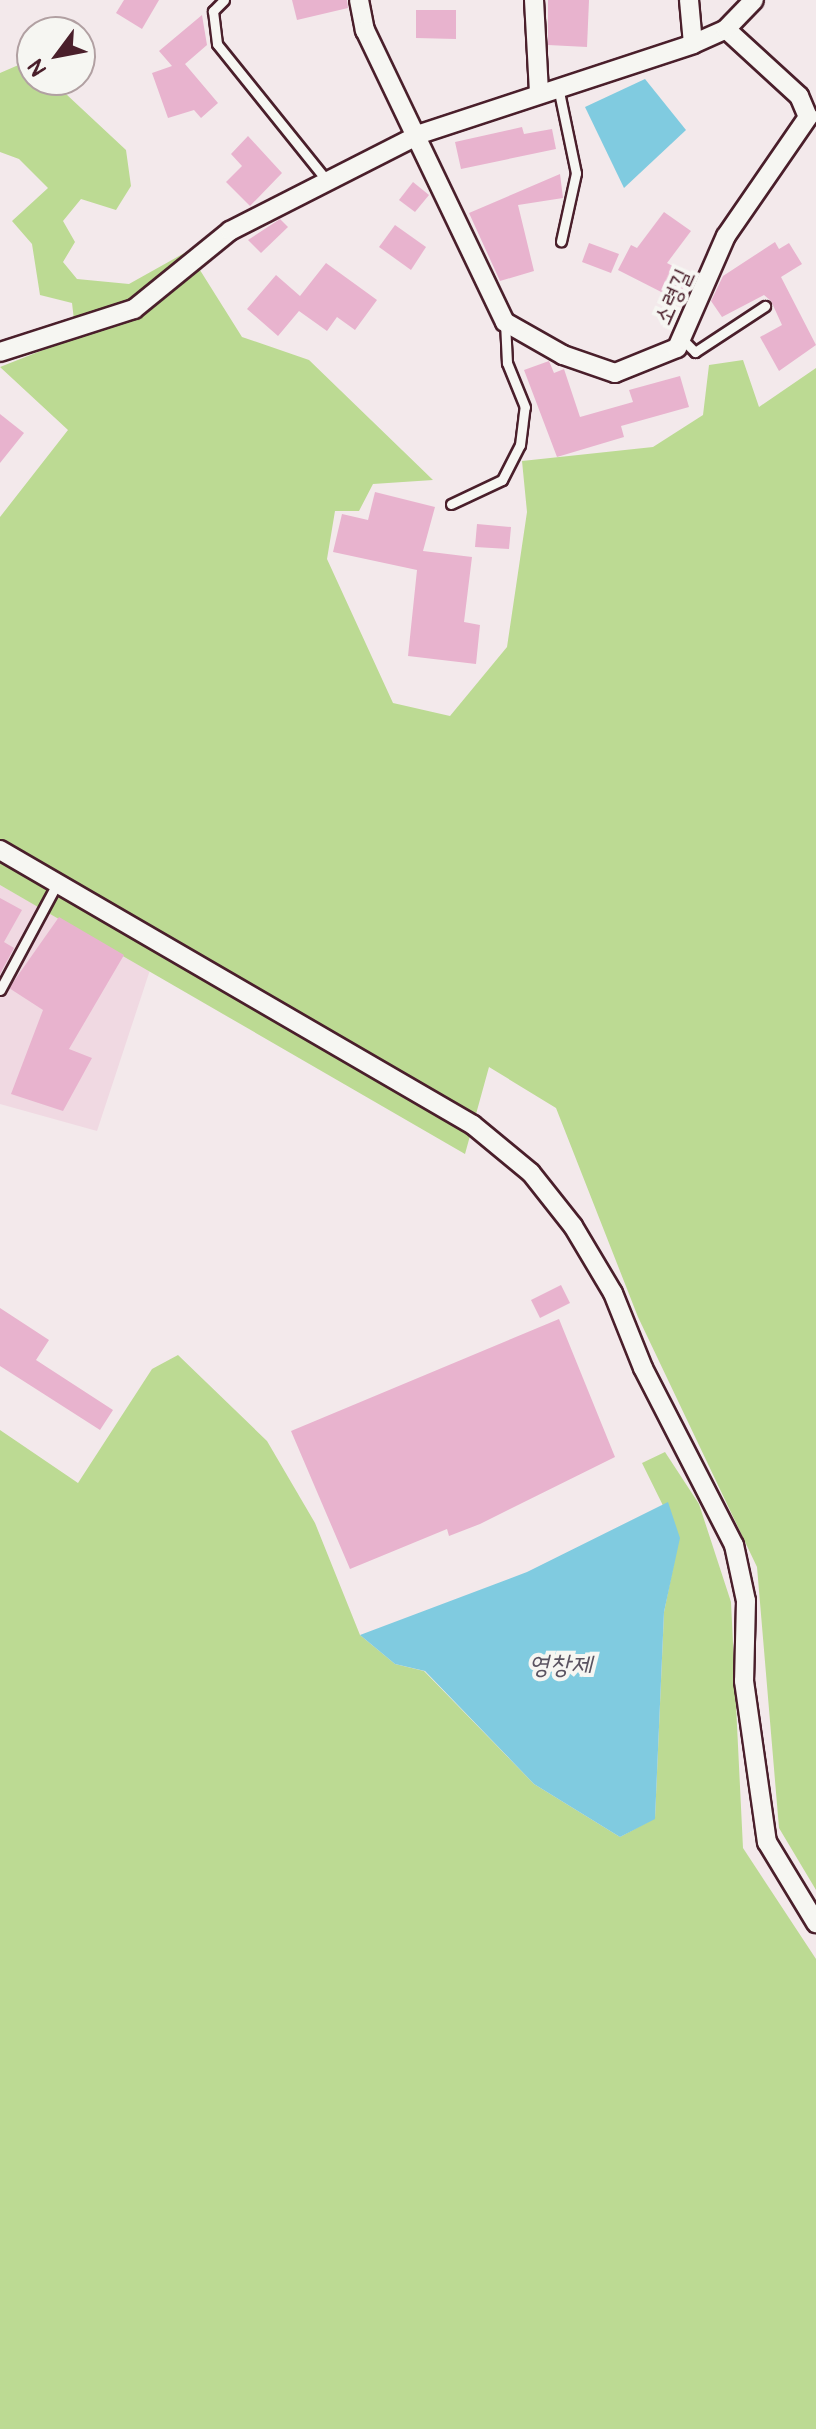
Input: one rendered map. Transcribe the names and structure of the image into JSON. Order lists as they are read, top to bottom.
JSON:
{
  "streets": {
    "street": ["소령길"]
  },
  "water": ["영창제"],
  "north": "bottom left"
}
